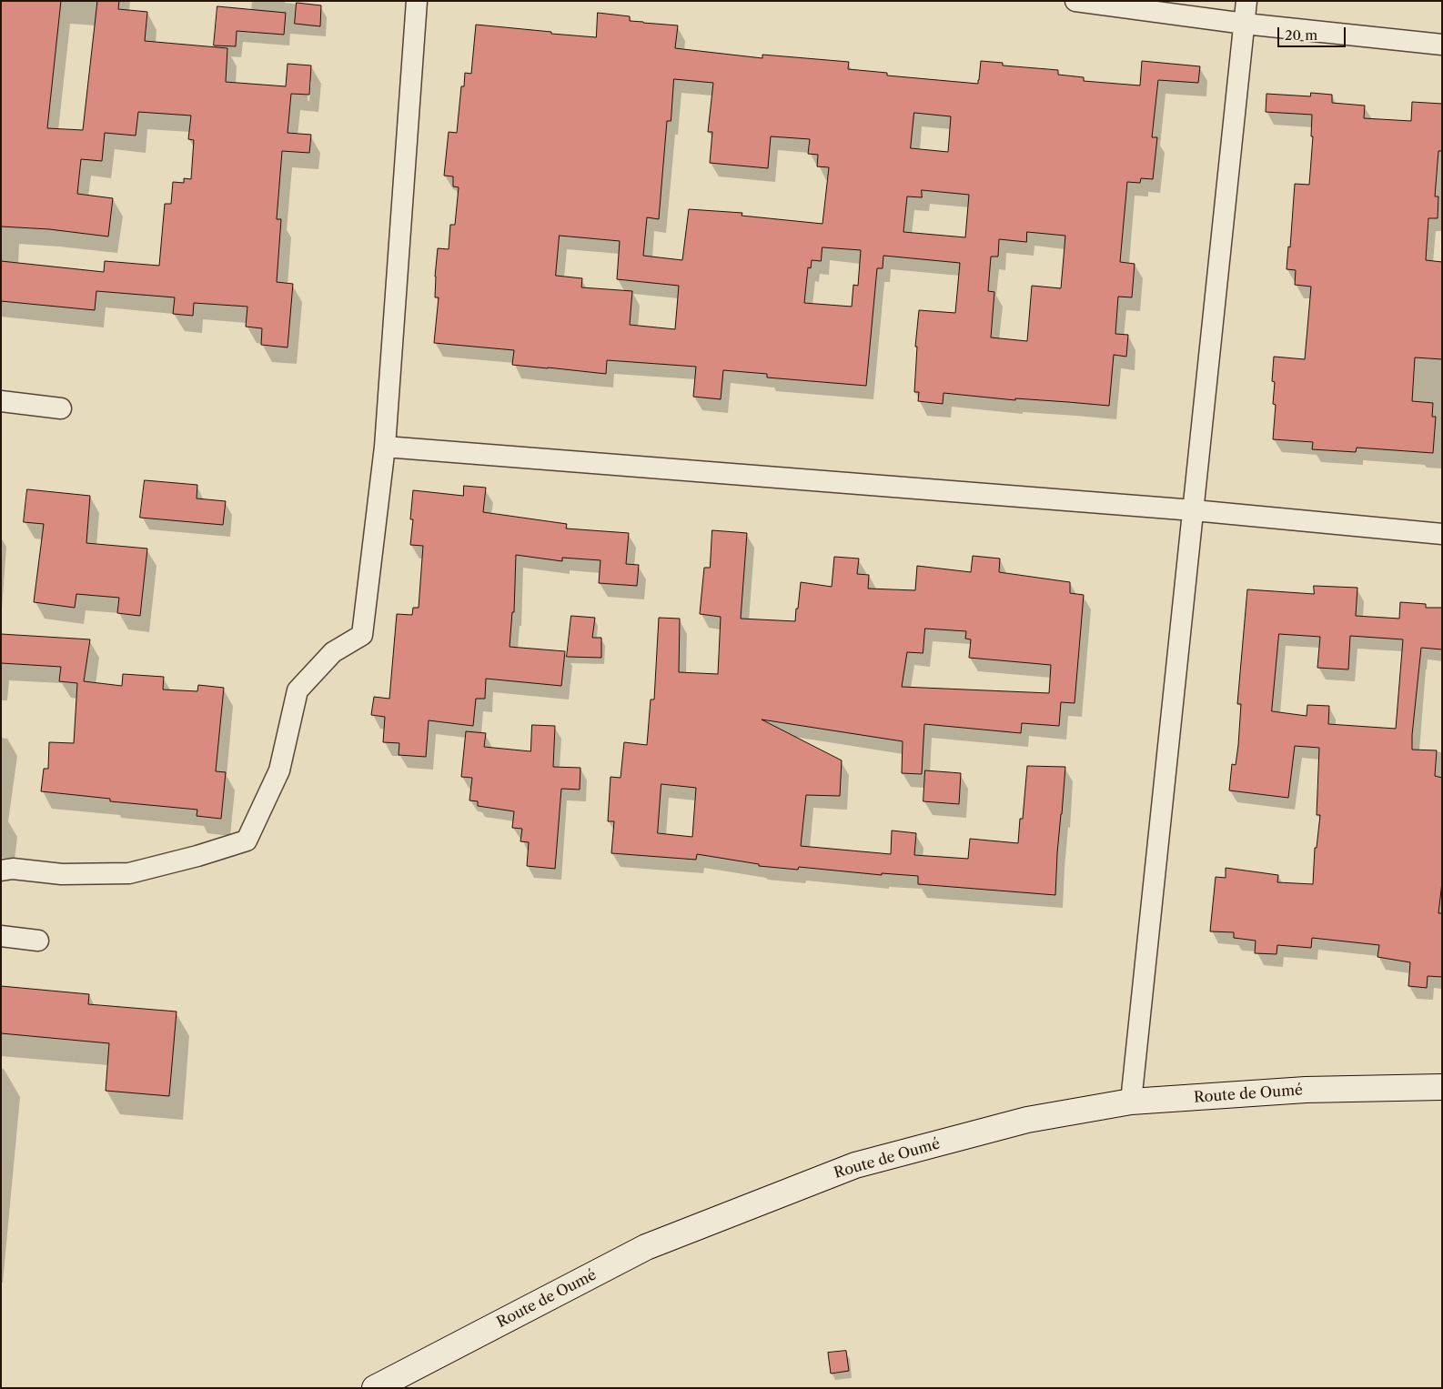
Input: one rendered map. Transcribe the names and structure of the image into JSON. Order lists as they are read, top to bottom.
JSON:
{
  "streets": {
    "main road": ["Route de Oumé"]
  },
  "scale_bar": "20 m"
}
